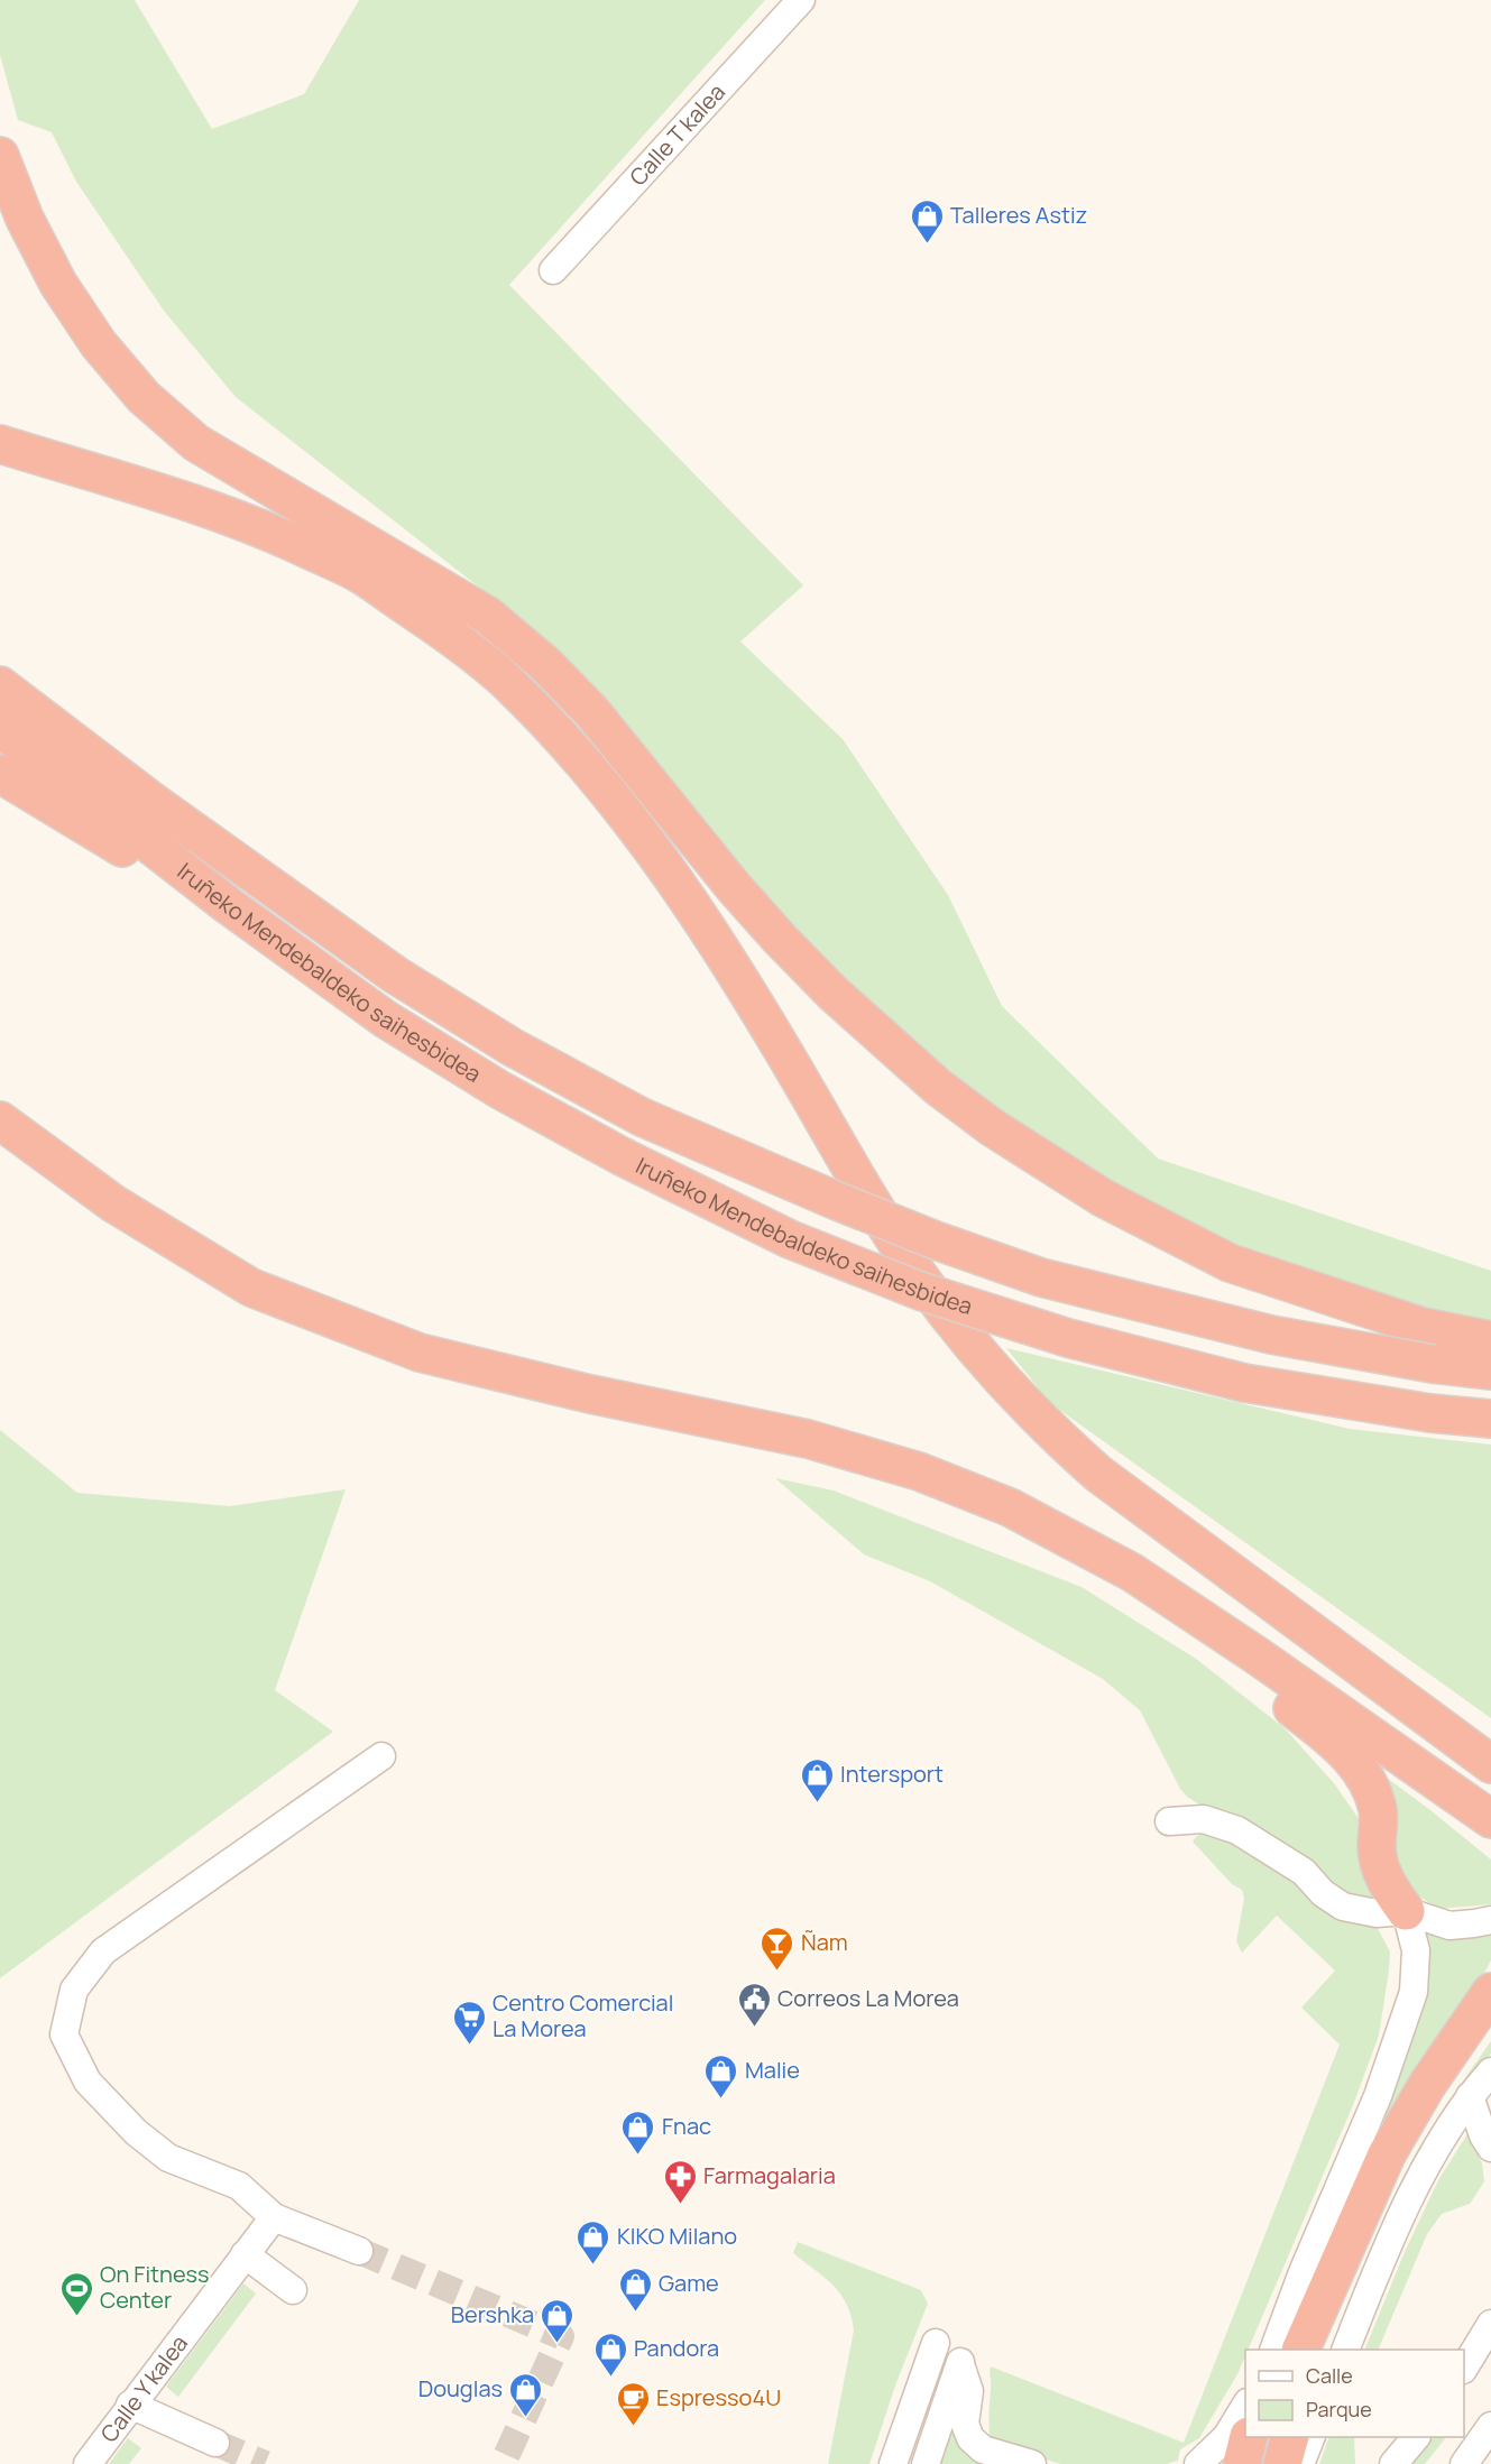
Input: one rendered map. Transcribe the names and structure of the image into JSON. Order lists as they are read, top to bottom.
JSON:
{
  "streets": {
    "highway": ["Iruñeko Mendebaldeko saihesbidea"],
    "street": ["Calle T kalea", "Calle Y kalea"]
  },
  "places": {
    "shop": [
      "Talleres Astiz",
      "Intersport",
      "Malie",
      "Fnac",
      "KIKO Milano",
      "Game",
      "Bershka",
      "Pandora",
      "Douglas"
    ],
    "bar": ["Ñam"],
    "public building": ["Correos La Morea"],
    "supermarket": ["Centro Comercial La Morea"],
    "pharmacy": ["Farmagalaria"],
    "sports": ["On Fitness Center"],
    "cafe": ["Espresso4U"]
  },
  "legend": ["Calle", "Parque"]
}
